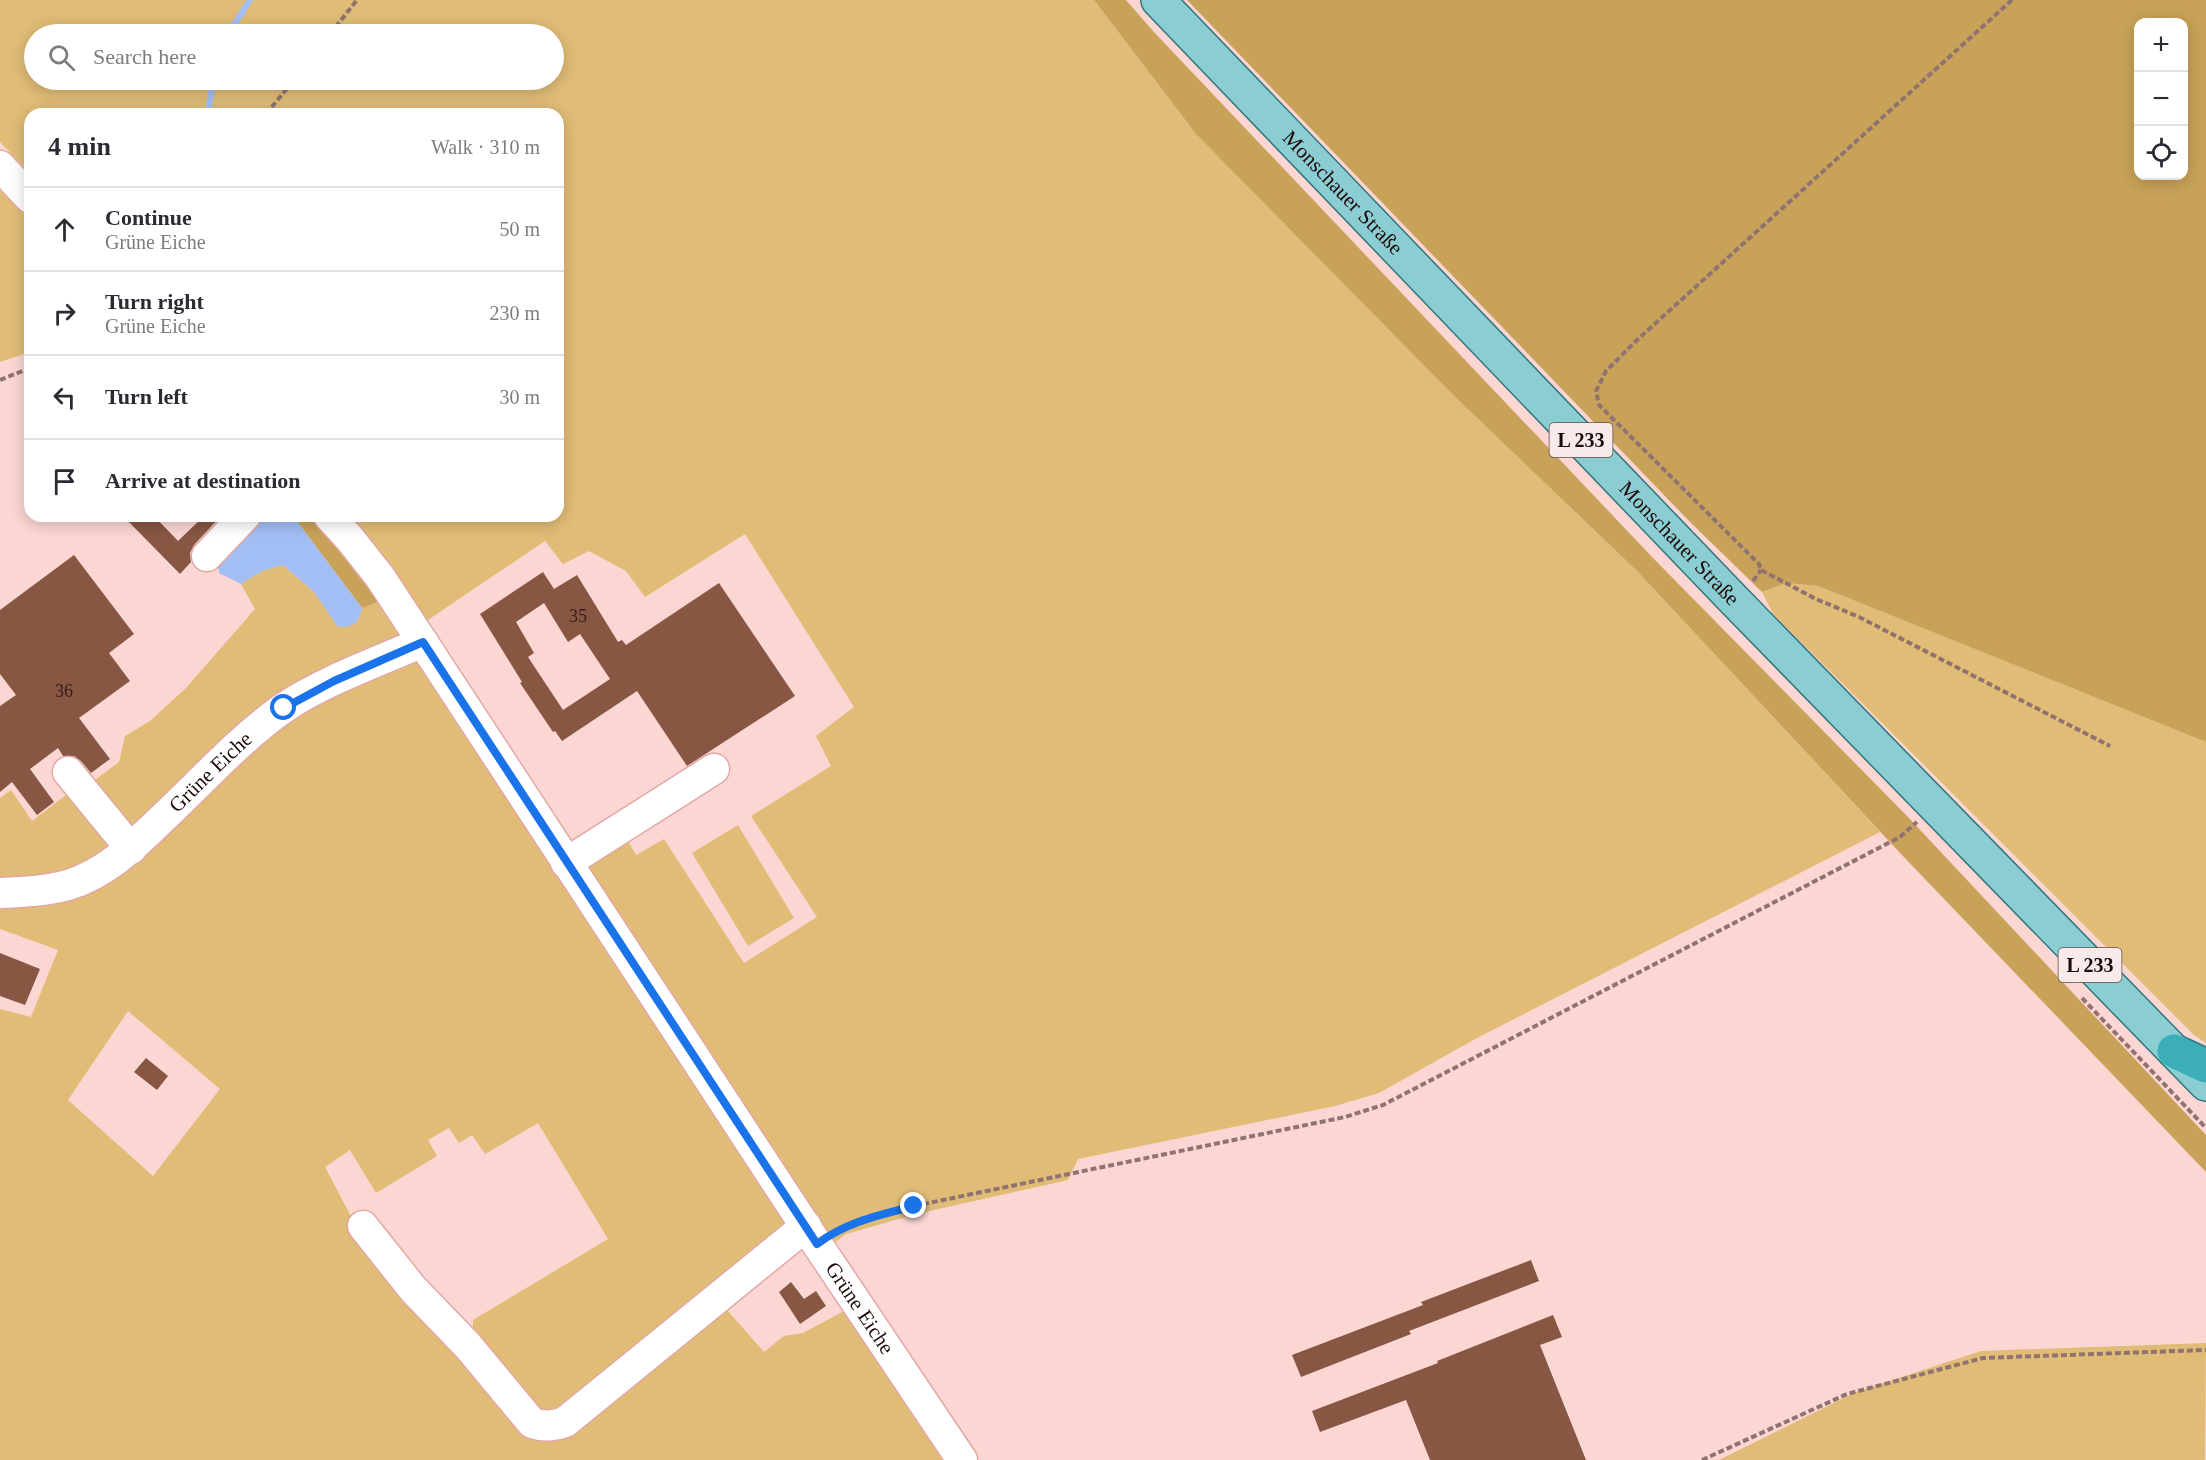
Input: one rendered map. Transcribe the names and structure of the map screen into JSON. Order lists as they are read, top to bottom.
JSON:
{
  "streets": {
    "main road": ["Monschauer Straße", "L 233"],
    "street": ["Grüne Eiche"]
  },
  "house_numbers": ["35", "36"],
  "page": {
    "map_buttons": ["+", "−"],
    "search": "Search here",
    "heading": ["4 min", "Walk · 310 m"],
    "list": [
      ["Continue", "Grüne Eiche", "50 m"],
      ["Turn right", "Grüne Eiche", "230 m"],
      ["Turn left", "30 m"],
      "Arrive at destination"
    ]
  }
}
